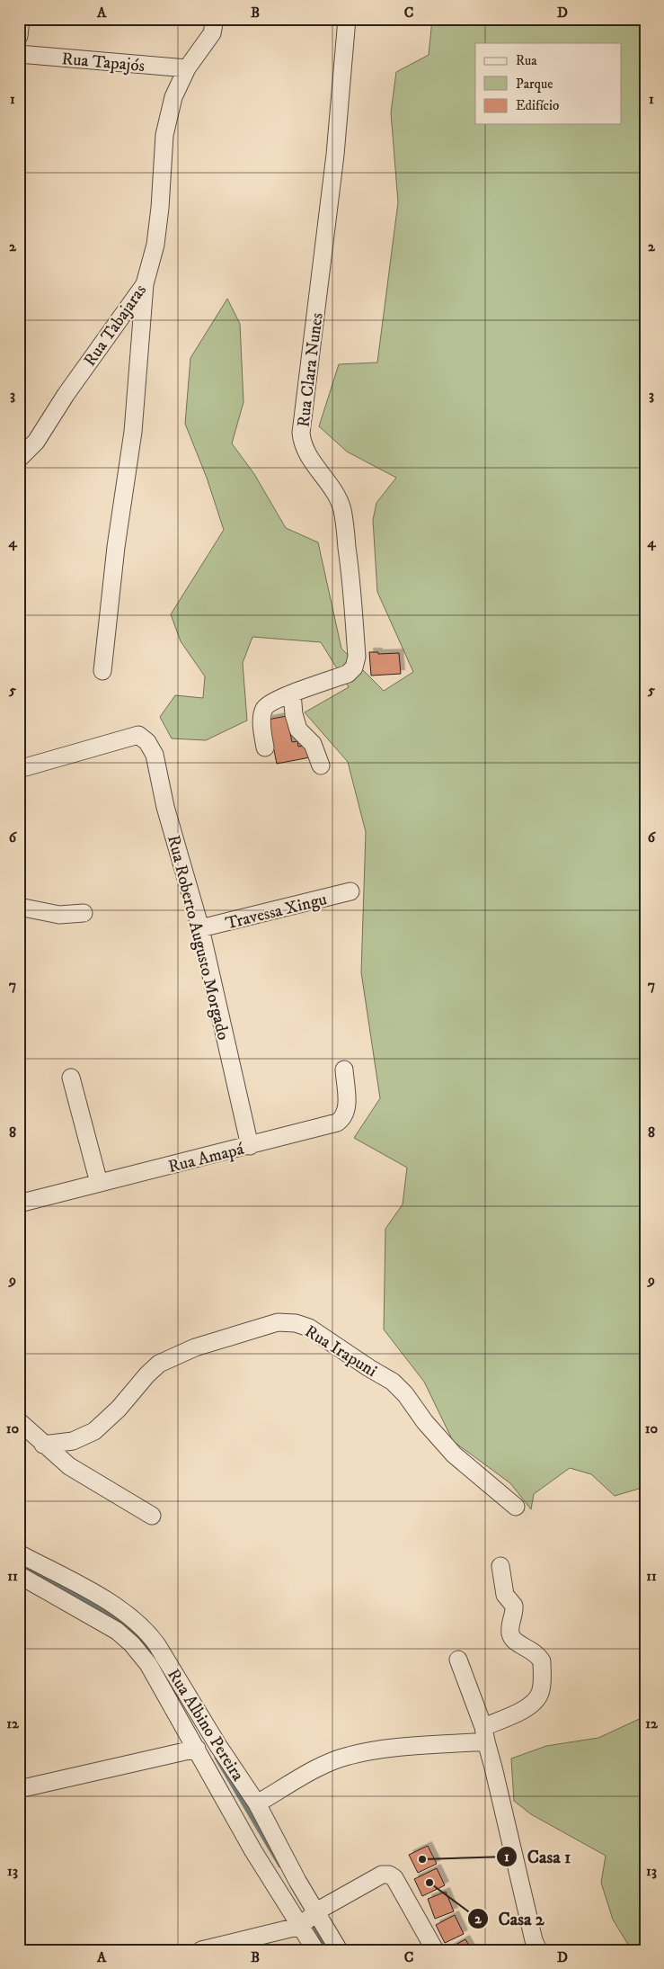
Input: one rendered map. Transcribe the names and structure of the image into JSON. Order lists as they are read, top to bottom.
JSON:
{
  "streets": {
    "street": [
      "Rua Tapajós",
      "Rua Tabajaras",
      "Rua Clara Nunes",
      "Travessa Xingu",
      "Rua Roberto Augusto Morgado",
      "Rua Amapá",
      "Rua Irapuni",
      "Rua Albino Pereira"
    ]
  },
  "crossings": [
    ["Rua Tapajós", "Rua Tabajaras"],
    ["Travessa Xingu", "Rua Roberto Augusto Morgado"],
    ["Rua Roberto Augusto Morgado", "Rua Amapá"]
  ],
  "places": ["Casa 1", "Casa 2"],
  "legend": ["Rua", "Parque", "Edifício"],
  "grid": {
    "columns": [
      "A",
      "B",
      "C",
      "D"
    ],
    "rows": [
      "1",
      "2",
      "3",
      "4",
      "5",
      "6",
      "7",
      "8",
      "9",
      "10",
      "11",
      "12",
      "13"
    ]
  }
}
